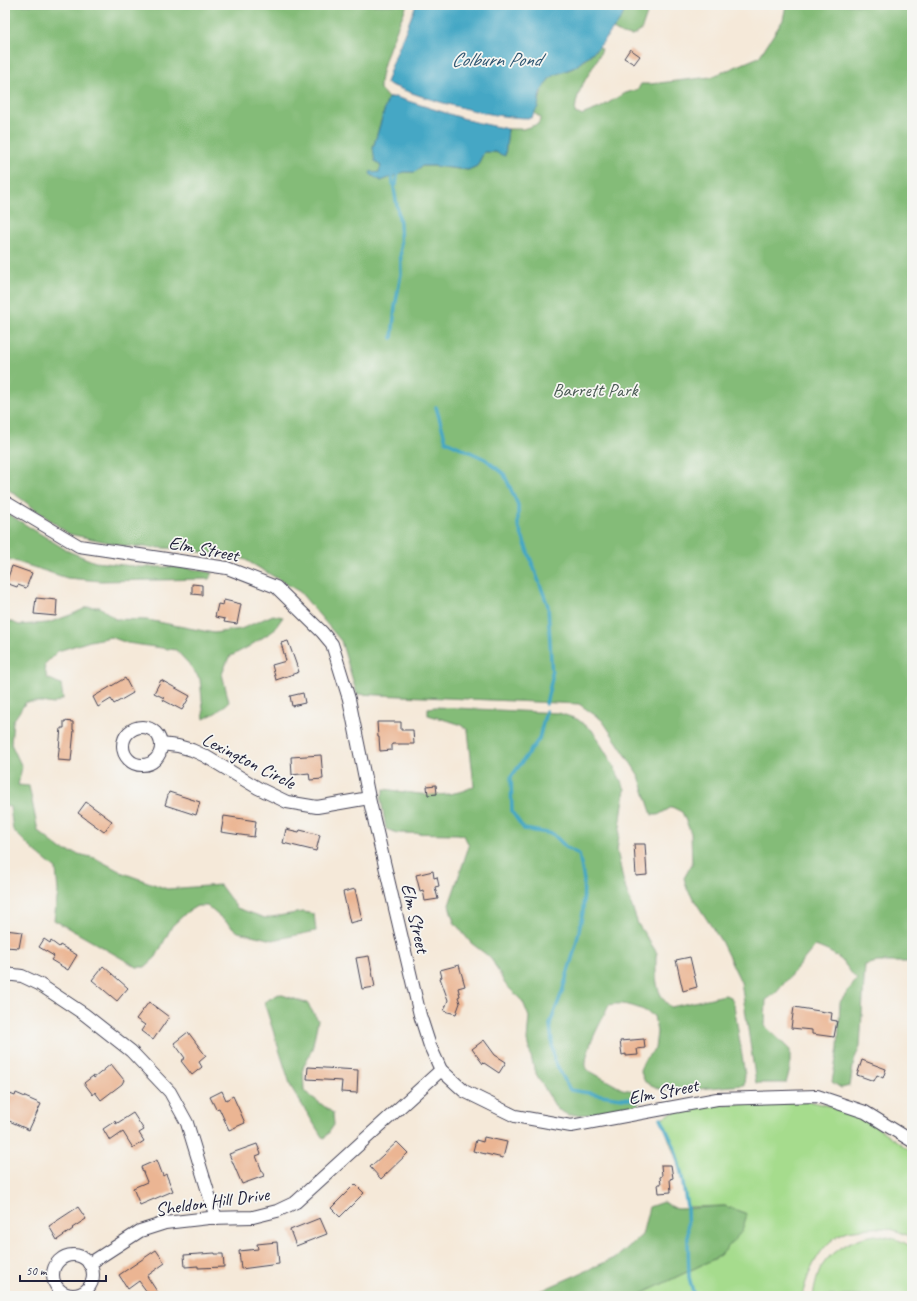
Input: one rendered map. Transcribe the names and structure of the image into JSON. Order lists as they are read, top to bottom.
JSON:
{
  "streets": {
    "street": ["Elm Street", "Lexington Circle", "Sheldon Hill Drive"]
  },
  "crossings": [
    ["Elm Street", "Lexington Circle"],
    ["Elm Street", "Sheldon Hill Drive"]
  ],
  "water": ["Colburn Pond"],
  "parks": ["Barrett Park"],
  "scale_bar": "50 m"
}
